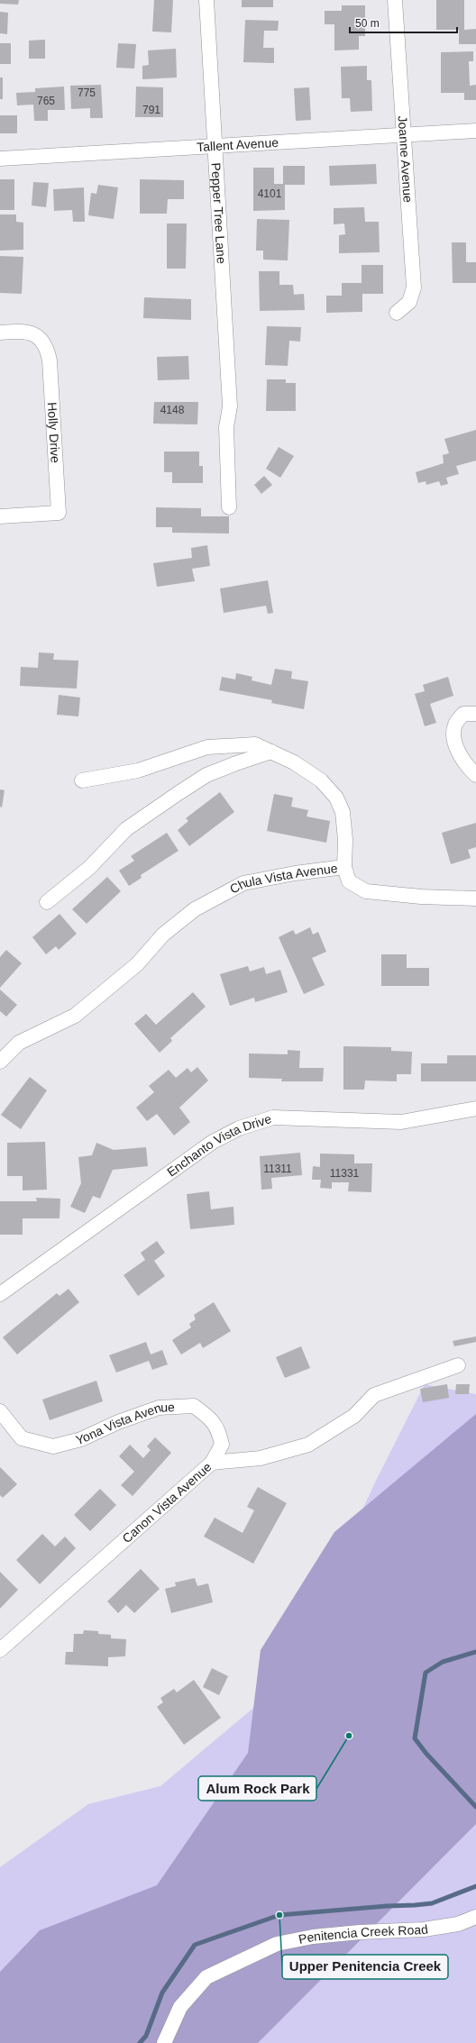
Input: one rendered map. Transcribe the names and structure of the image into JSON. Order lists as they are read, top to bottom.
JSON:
{
  "streets": {
    "street": [
      "Tallent Avenue",
      "Joanne Avenue",
      "Pepper Tree Lane",
      "Holly Drive",
      "Chula Vista Avenue",
      "Enchanto Vista Drive",
      "Yona Vista Avenue",
      "Canon Vista Avenue",
      "Penitencia Creek Road"
    ]
  },
  "crossings": [
    ["Tallent Avenue", "Joanne Avenue"],
    ["Tallent Avenue", "Pepper Tree Lane"],
    ["Yona Vista Avenue", "Canon Vista Avenue"]
  ],
  "places": ["Alum Rock Park", "Upper Penitencia Creek"],
  "house_numbers": [
    "775",
    "765",
    "791",
    "4101",
    "4148",
    "11311",
    "11331"
  ],
  "scale_bar": "50 m"
}
